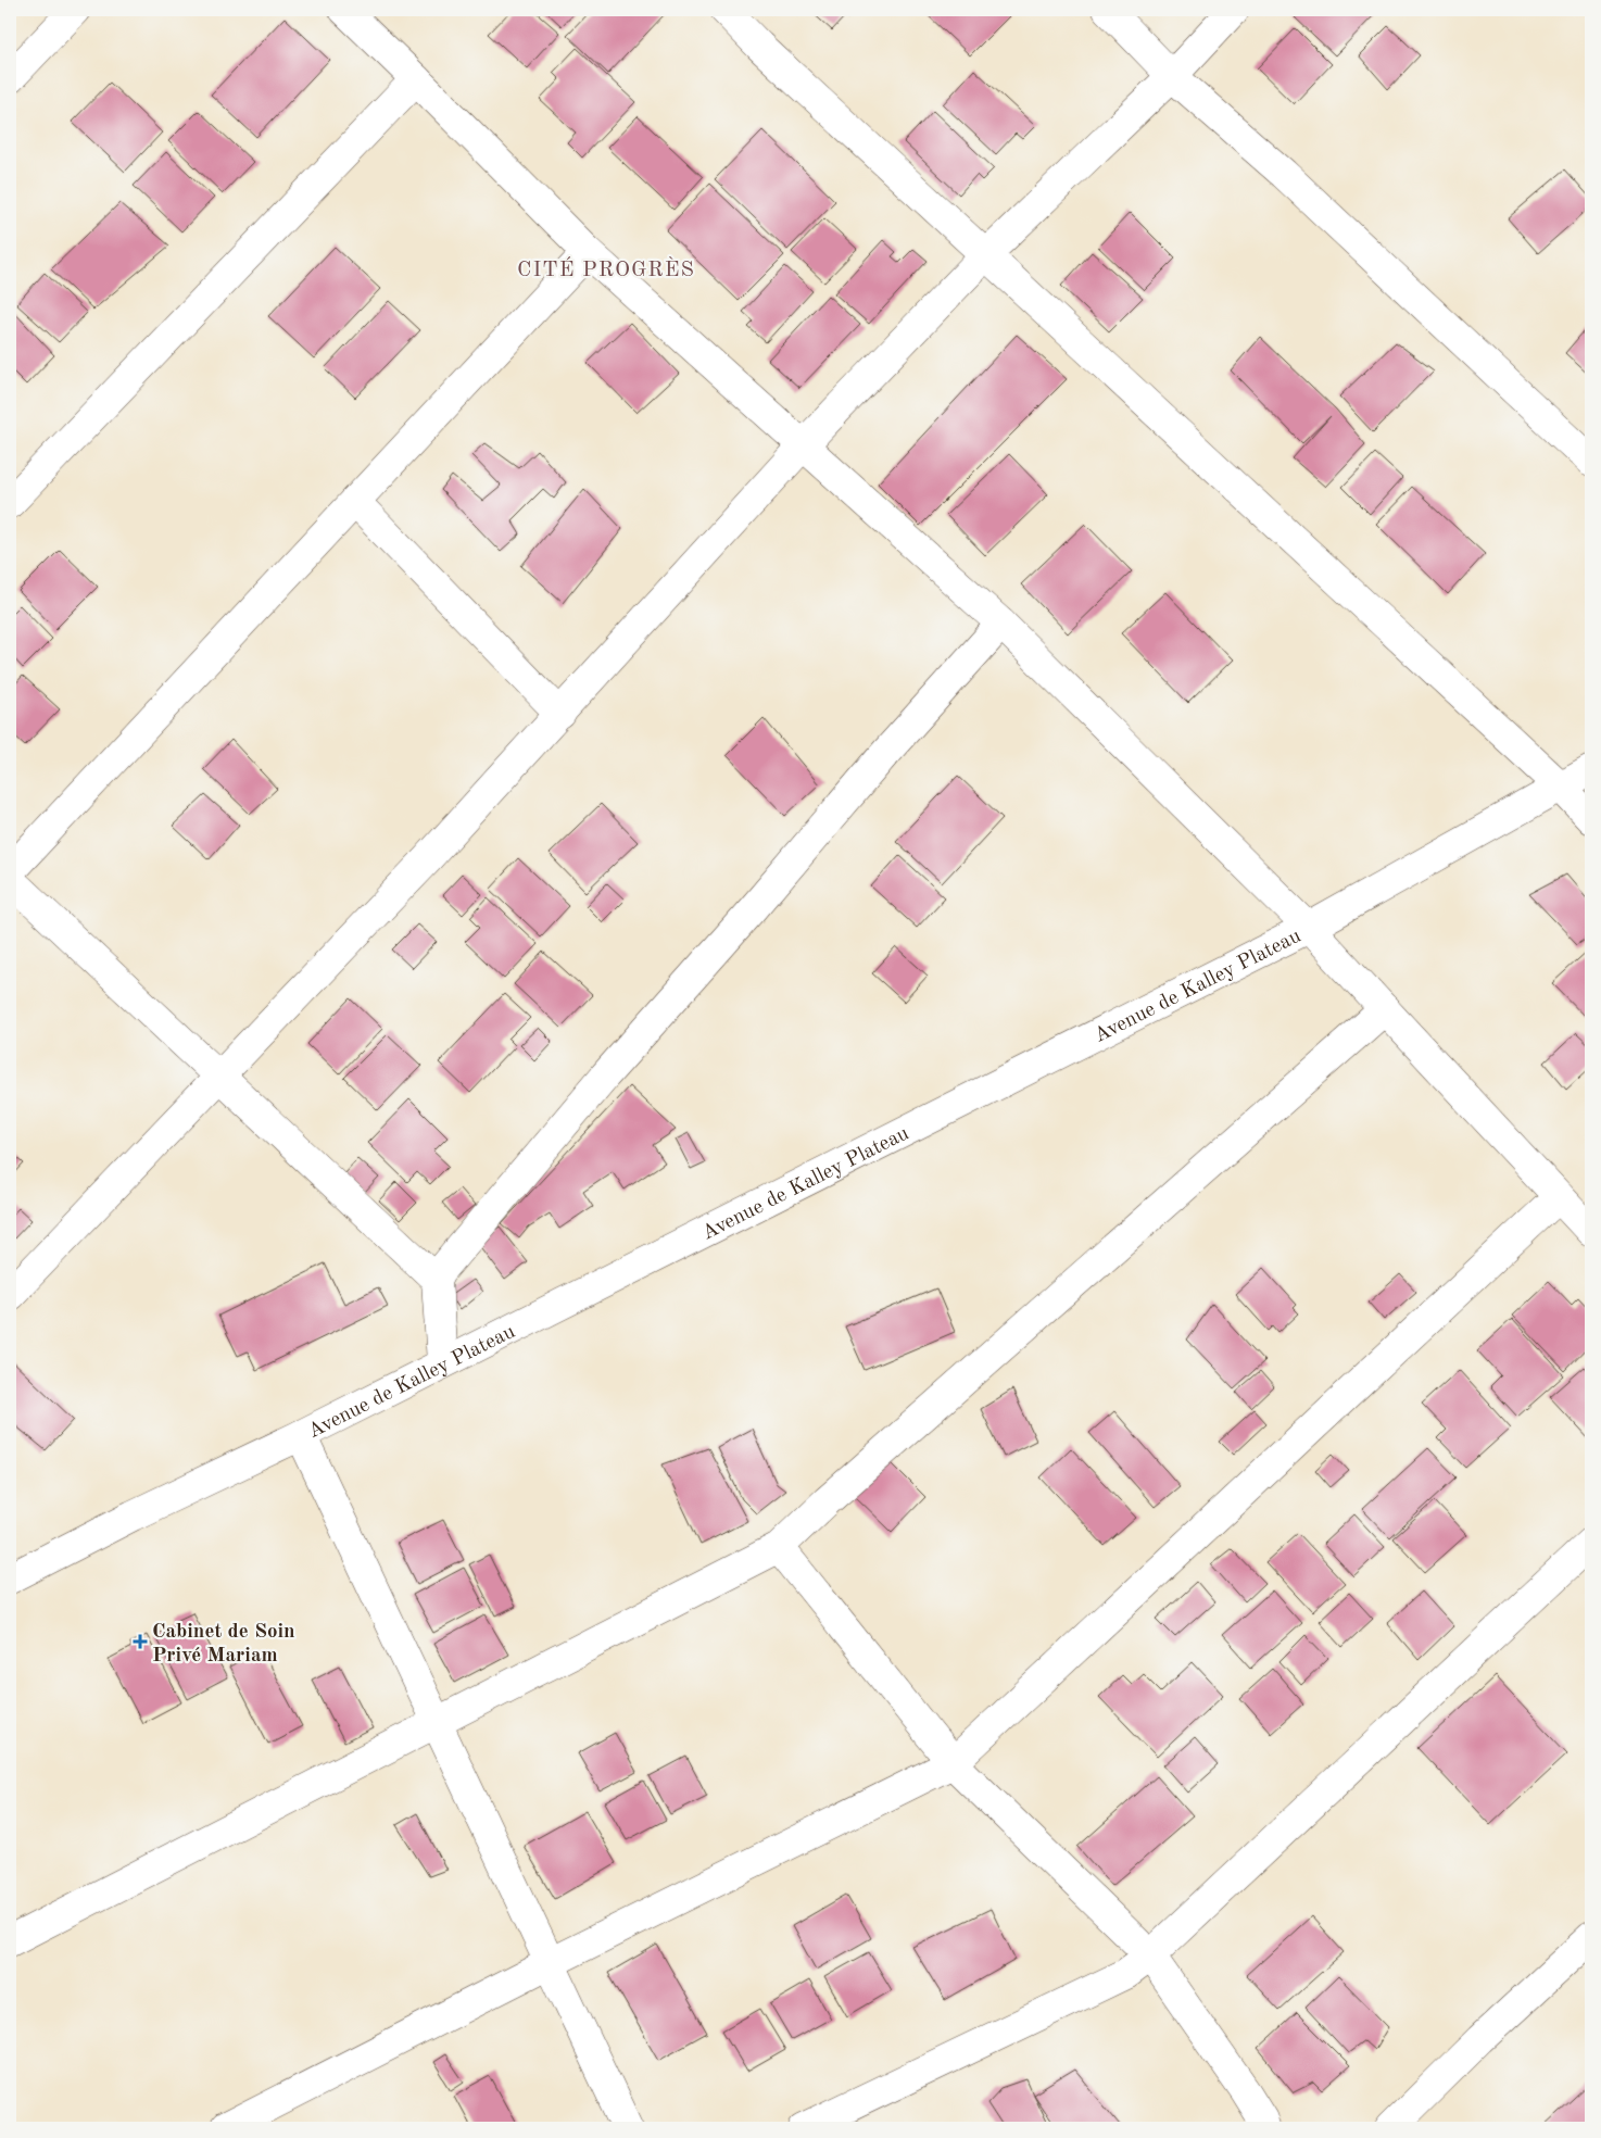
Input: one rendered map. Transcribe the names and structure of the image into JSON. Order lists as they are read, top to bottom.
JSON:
{
  "streets": {
    "street": ["Avenue de Kalley Plateau"]
  },
  "districts": ["CITÉ PROGRÈS"],
  "places": {
    "health": ["Cabinet de Soin Privé Mariam"]
  }
}
